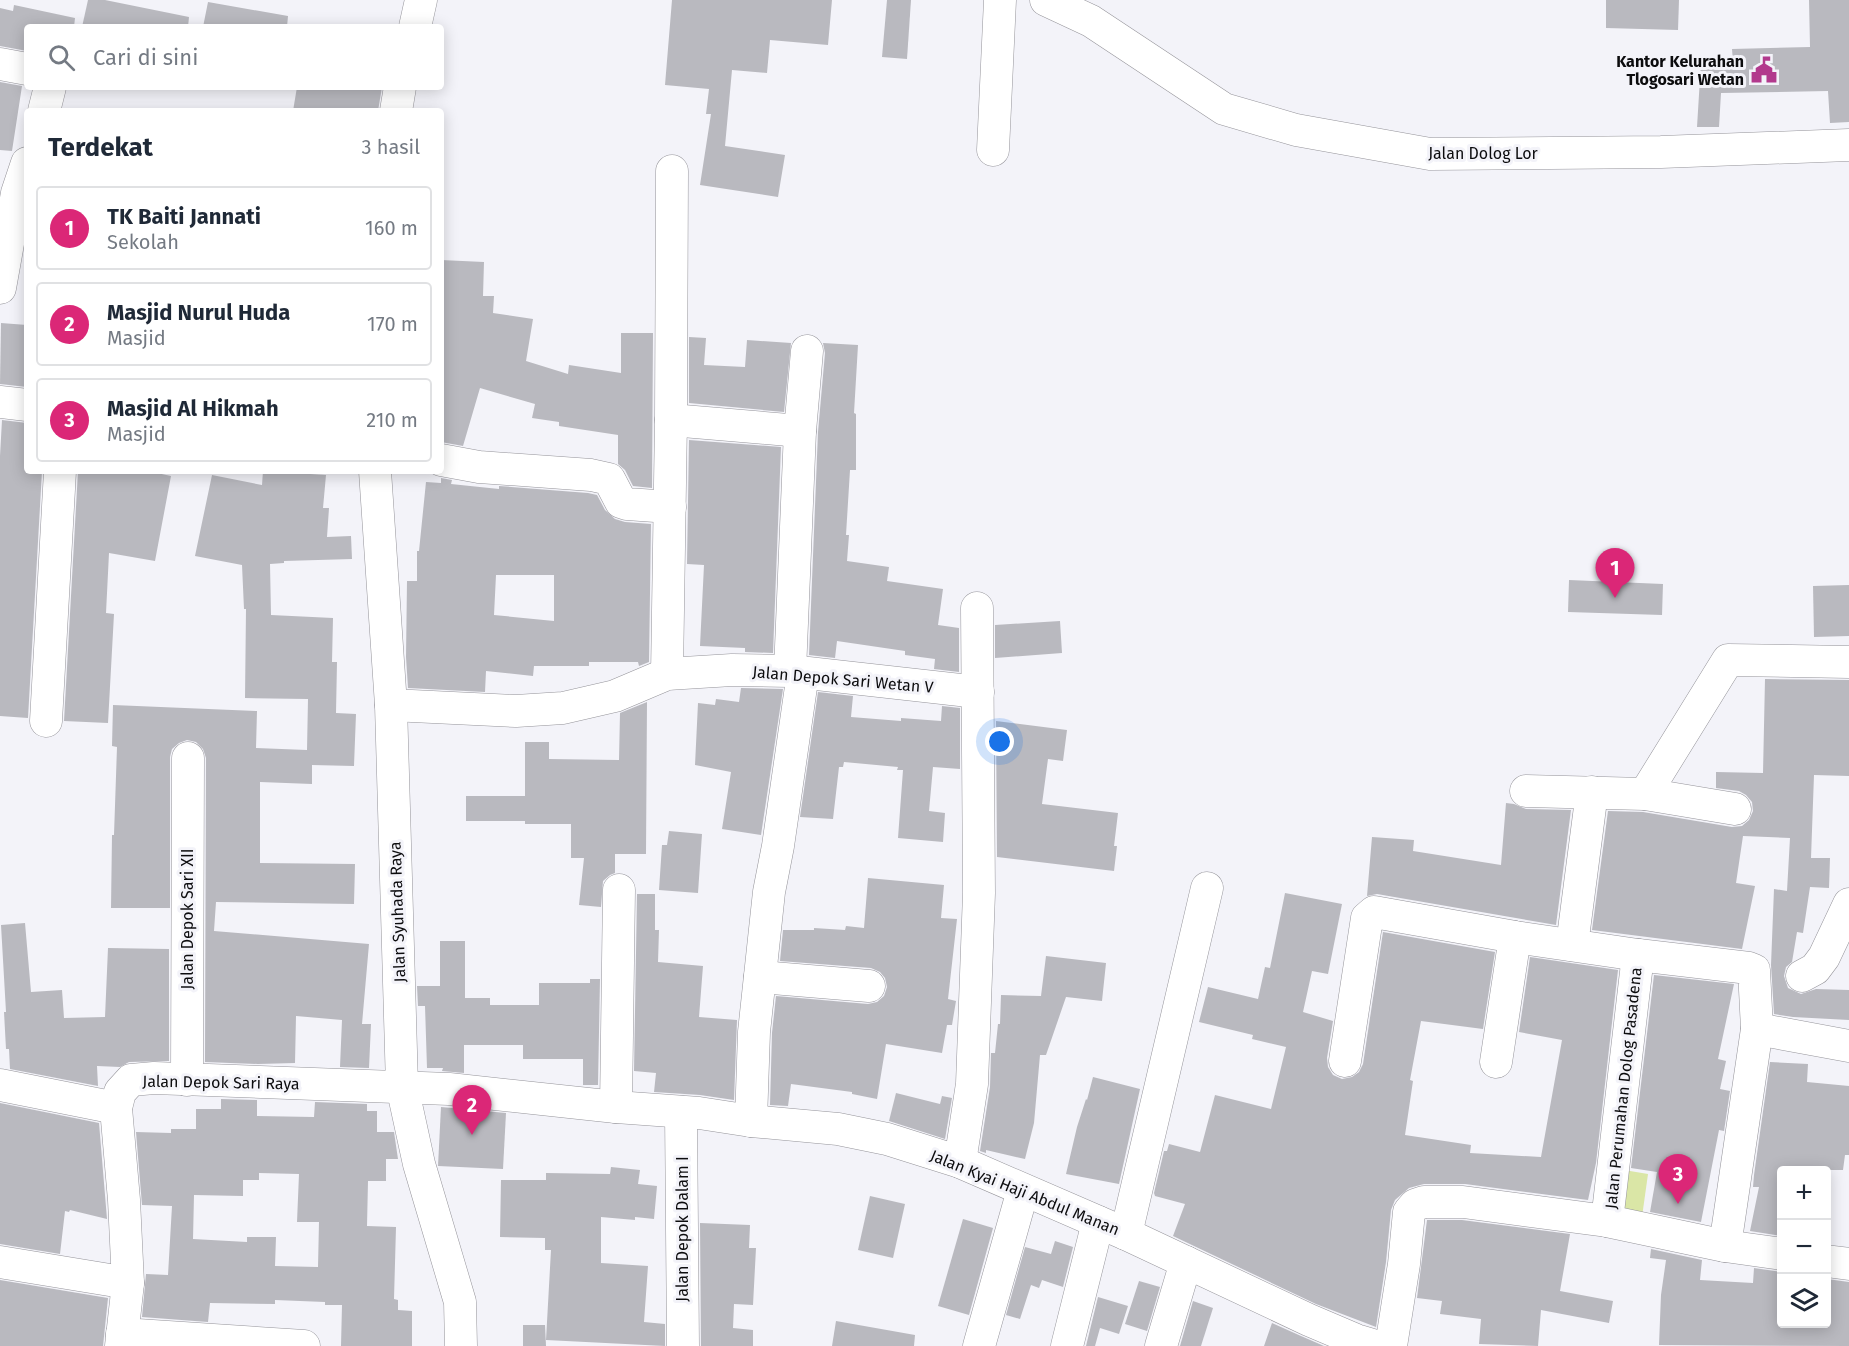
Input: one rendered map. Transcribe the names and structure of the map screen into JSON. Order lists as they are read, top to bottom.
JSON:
{
  "streets": {
    "street": [
      "Jalan Dolog Lor",
      "Jalan Depok Sari Wetan V",
      "Jalan Syuhada Raya",
      "Jalan Depok Sari XII",
      "Jalan Depok Sari Raya",
      "Jalan Perumahan Dolog Pasadena",
      "Jalan Kyai Haji Abdul Manan",
      "Jalan Depok Dalam I"
    ]
  },
  "crossings": [
    ["Jalan Depok Sari Wetan V", "Jalan Syuhada Raya"],
    ["Jalan Syuhada Raya", "Jalan Depok Sari Raya"],
    ["Jalan Syuhada Raya", "Jalan Kyai Haji Abdul Manan"],
    ["Jalan Depok Sari XII", "Jalan Depok Sari Raya"],
    ["Jalan Depok Sari Raya", "Jalan Kyai Haji Abdul Manan"],
    ["Jalan Kyai Haji Abdul Manan", "Jalan Depok Dalam I"]
  ],
  "places": {
    "public building": ["Kantor Kelurahan Tlogosari Wetan"]
  },
  "page": {
    "search": "Cari di sini",
    "heading": ["Terdekat", "3 hasil"],
    "list": [
      {
        "mark": "1",
        "name": "TK Baiti Jannati",
        "note": "Sekolah",
        "value": "160 m"
      },
      {
        "mark": "2",
        "name": "Masjid Nurul Huda",
        "note": "Masjid",
        "value": "170 m"
      },
      {
        "mark": "3",
        "name": "Masjid Al Hikmah",
        "note": "Masjid",
        "value": "210 m"
      }
    ],
    "pins": ["1", "2", "3"],
    "map_buttons": ["+", "−"]
  }
}
